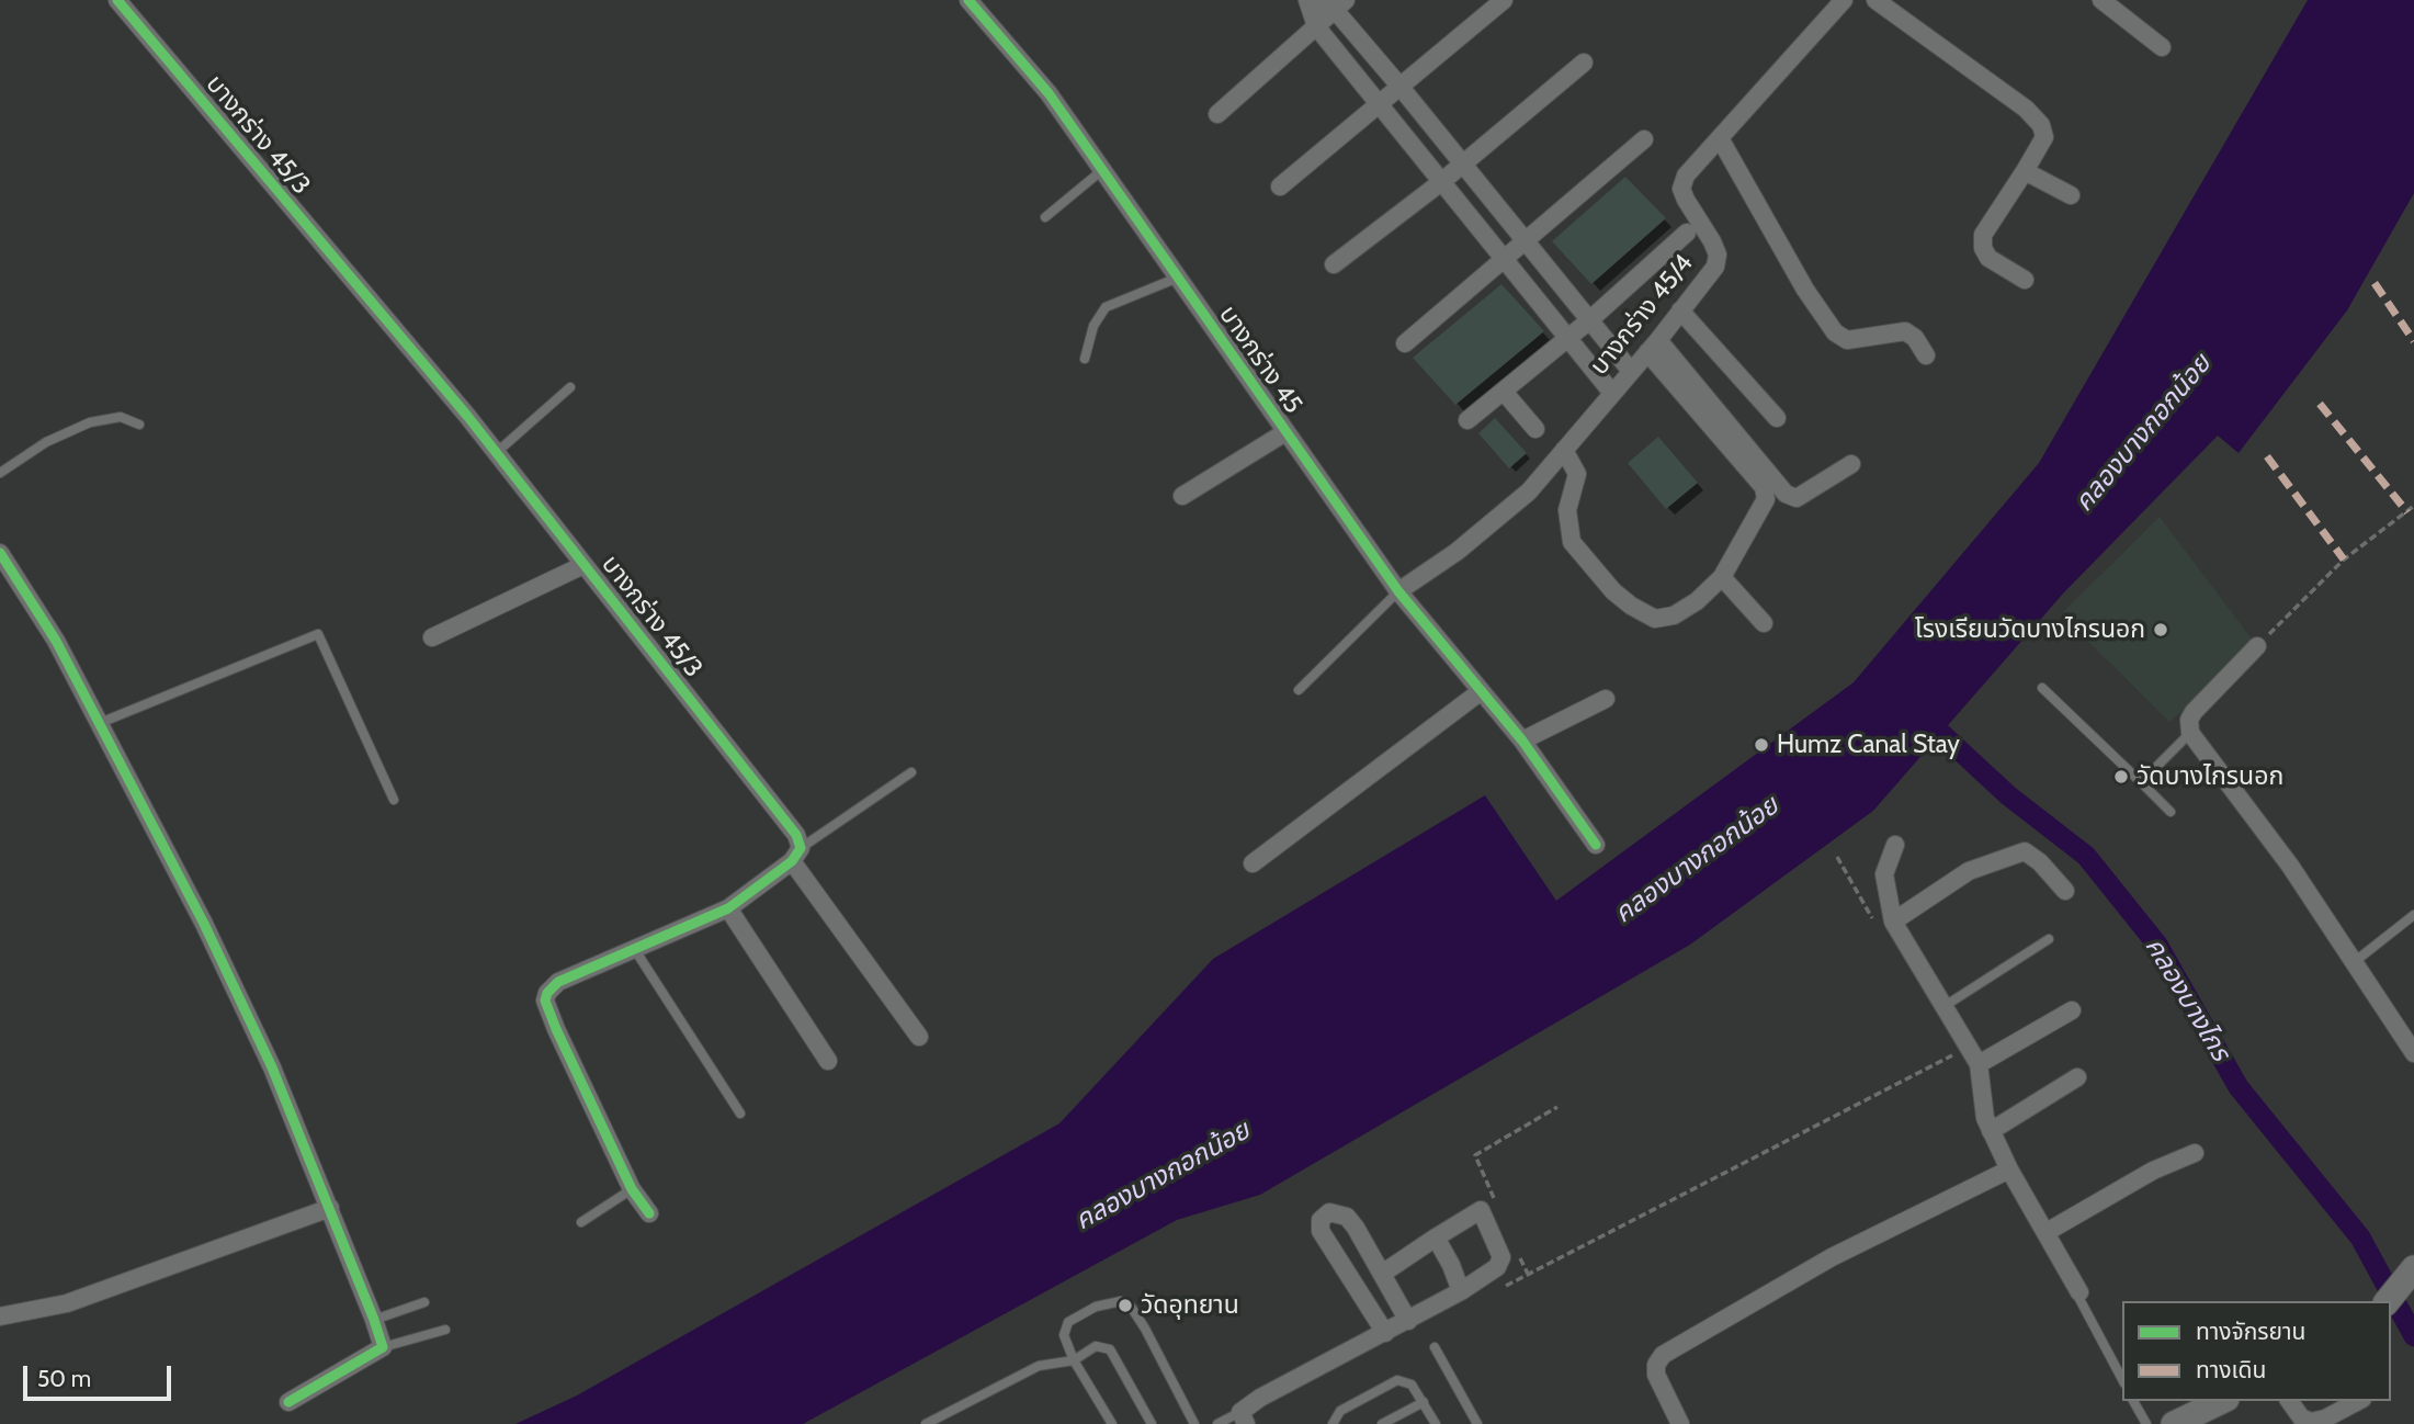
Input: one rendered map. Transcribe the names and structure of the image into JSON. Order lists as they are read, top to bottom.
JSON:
{
  "streets": {
    "street": ["บางกร่าง 45/3", "บางกร่าง 45/4", "บางกร่าง 45"]
  },
  "crossings": [
    ["บางกร่าง 45/4", "บางกร่าง 45"]
  ],
  "water": ["คลองบางกอกน้อย", "คลองบางไกร"],
  "places": [
    "โรงเรียนวัดบางไกรนอก",
    "Humz Canal Stay",
    "วัดบางไกรนอก",
    "วัดอุทยาน"
  ],
  "legend": ["ทางจักรยาน", "ทางเดิน"],
  "scale_bar": "50 m"
}
